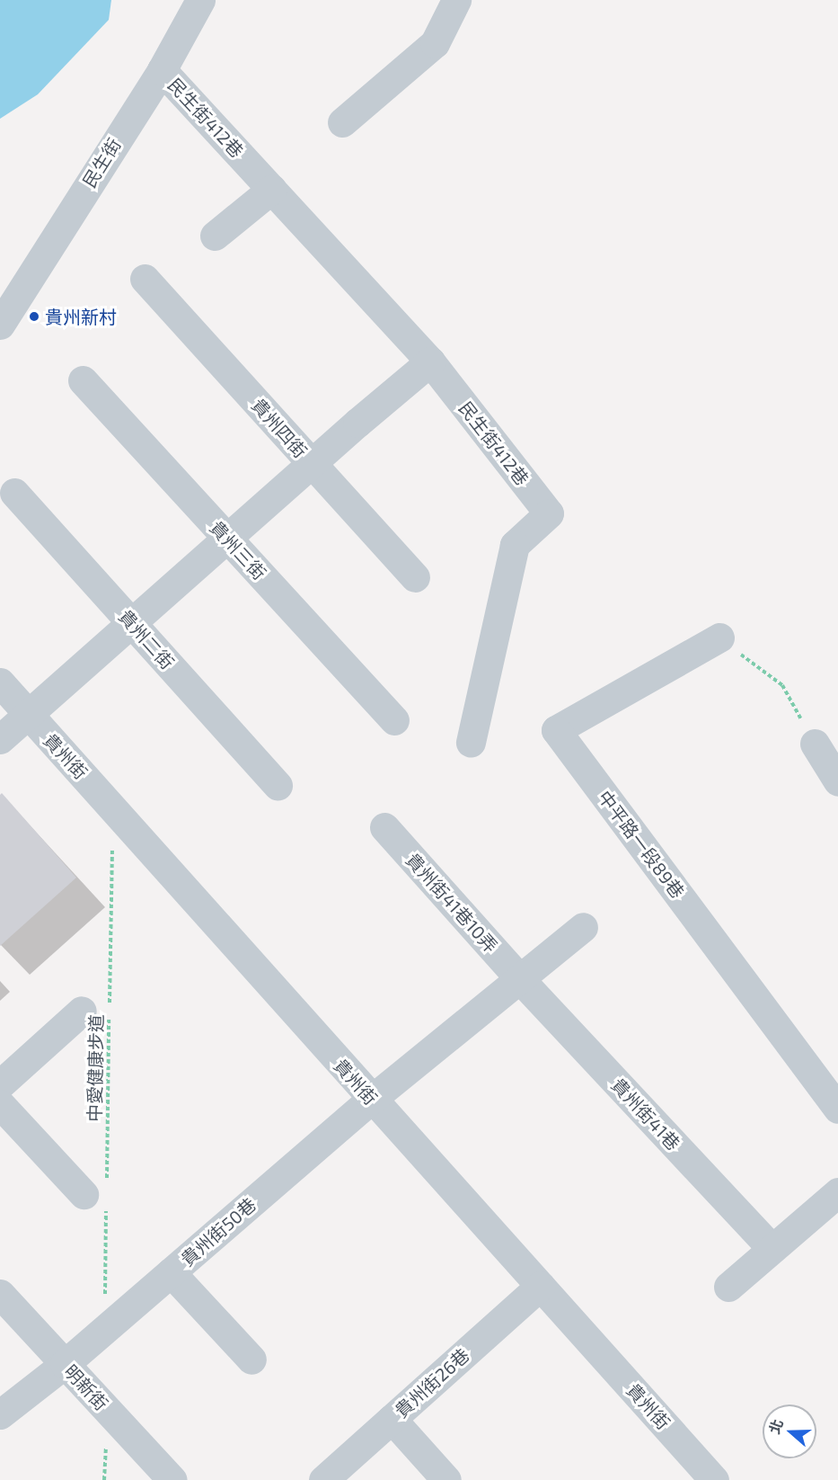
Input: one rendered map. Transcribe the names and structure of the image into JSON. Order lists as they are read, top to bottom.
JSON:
{
  "streets": {
    "street": [
      "民生街412巷",
      "民生街",
      "貴州四街",
      "貴州三街",
      "貴州二街",
      "貴州街",
      "中平路一段89巷",
      "貴州街41巷10弄",
      "貴州街41巷",
      "貴州街50巷",
      "貴州街26巷",
      "明新街"
    ],
    "path": ["中愛健康步道"]
  },
  "crossings": [
    ["民生街412巷", "民生街"],
    ["貴州街", "貴州街50巷"],
    ["貴州街", "貴州街26巷"],
    ["貴州街41巷10弄", "貴州街41巷"],
    ["中愛健康步道", "貴州街50巷"],
    ["貴州街50巷", "明新街"]
  ],
  "places": ["貴州新村"],
  "north": "left"
}
